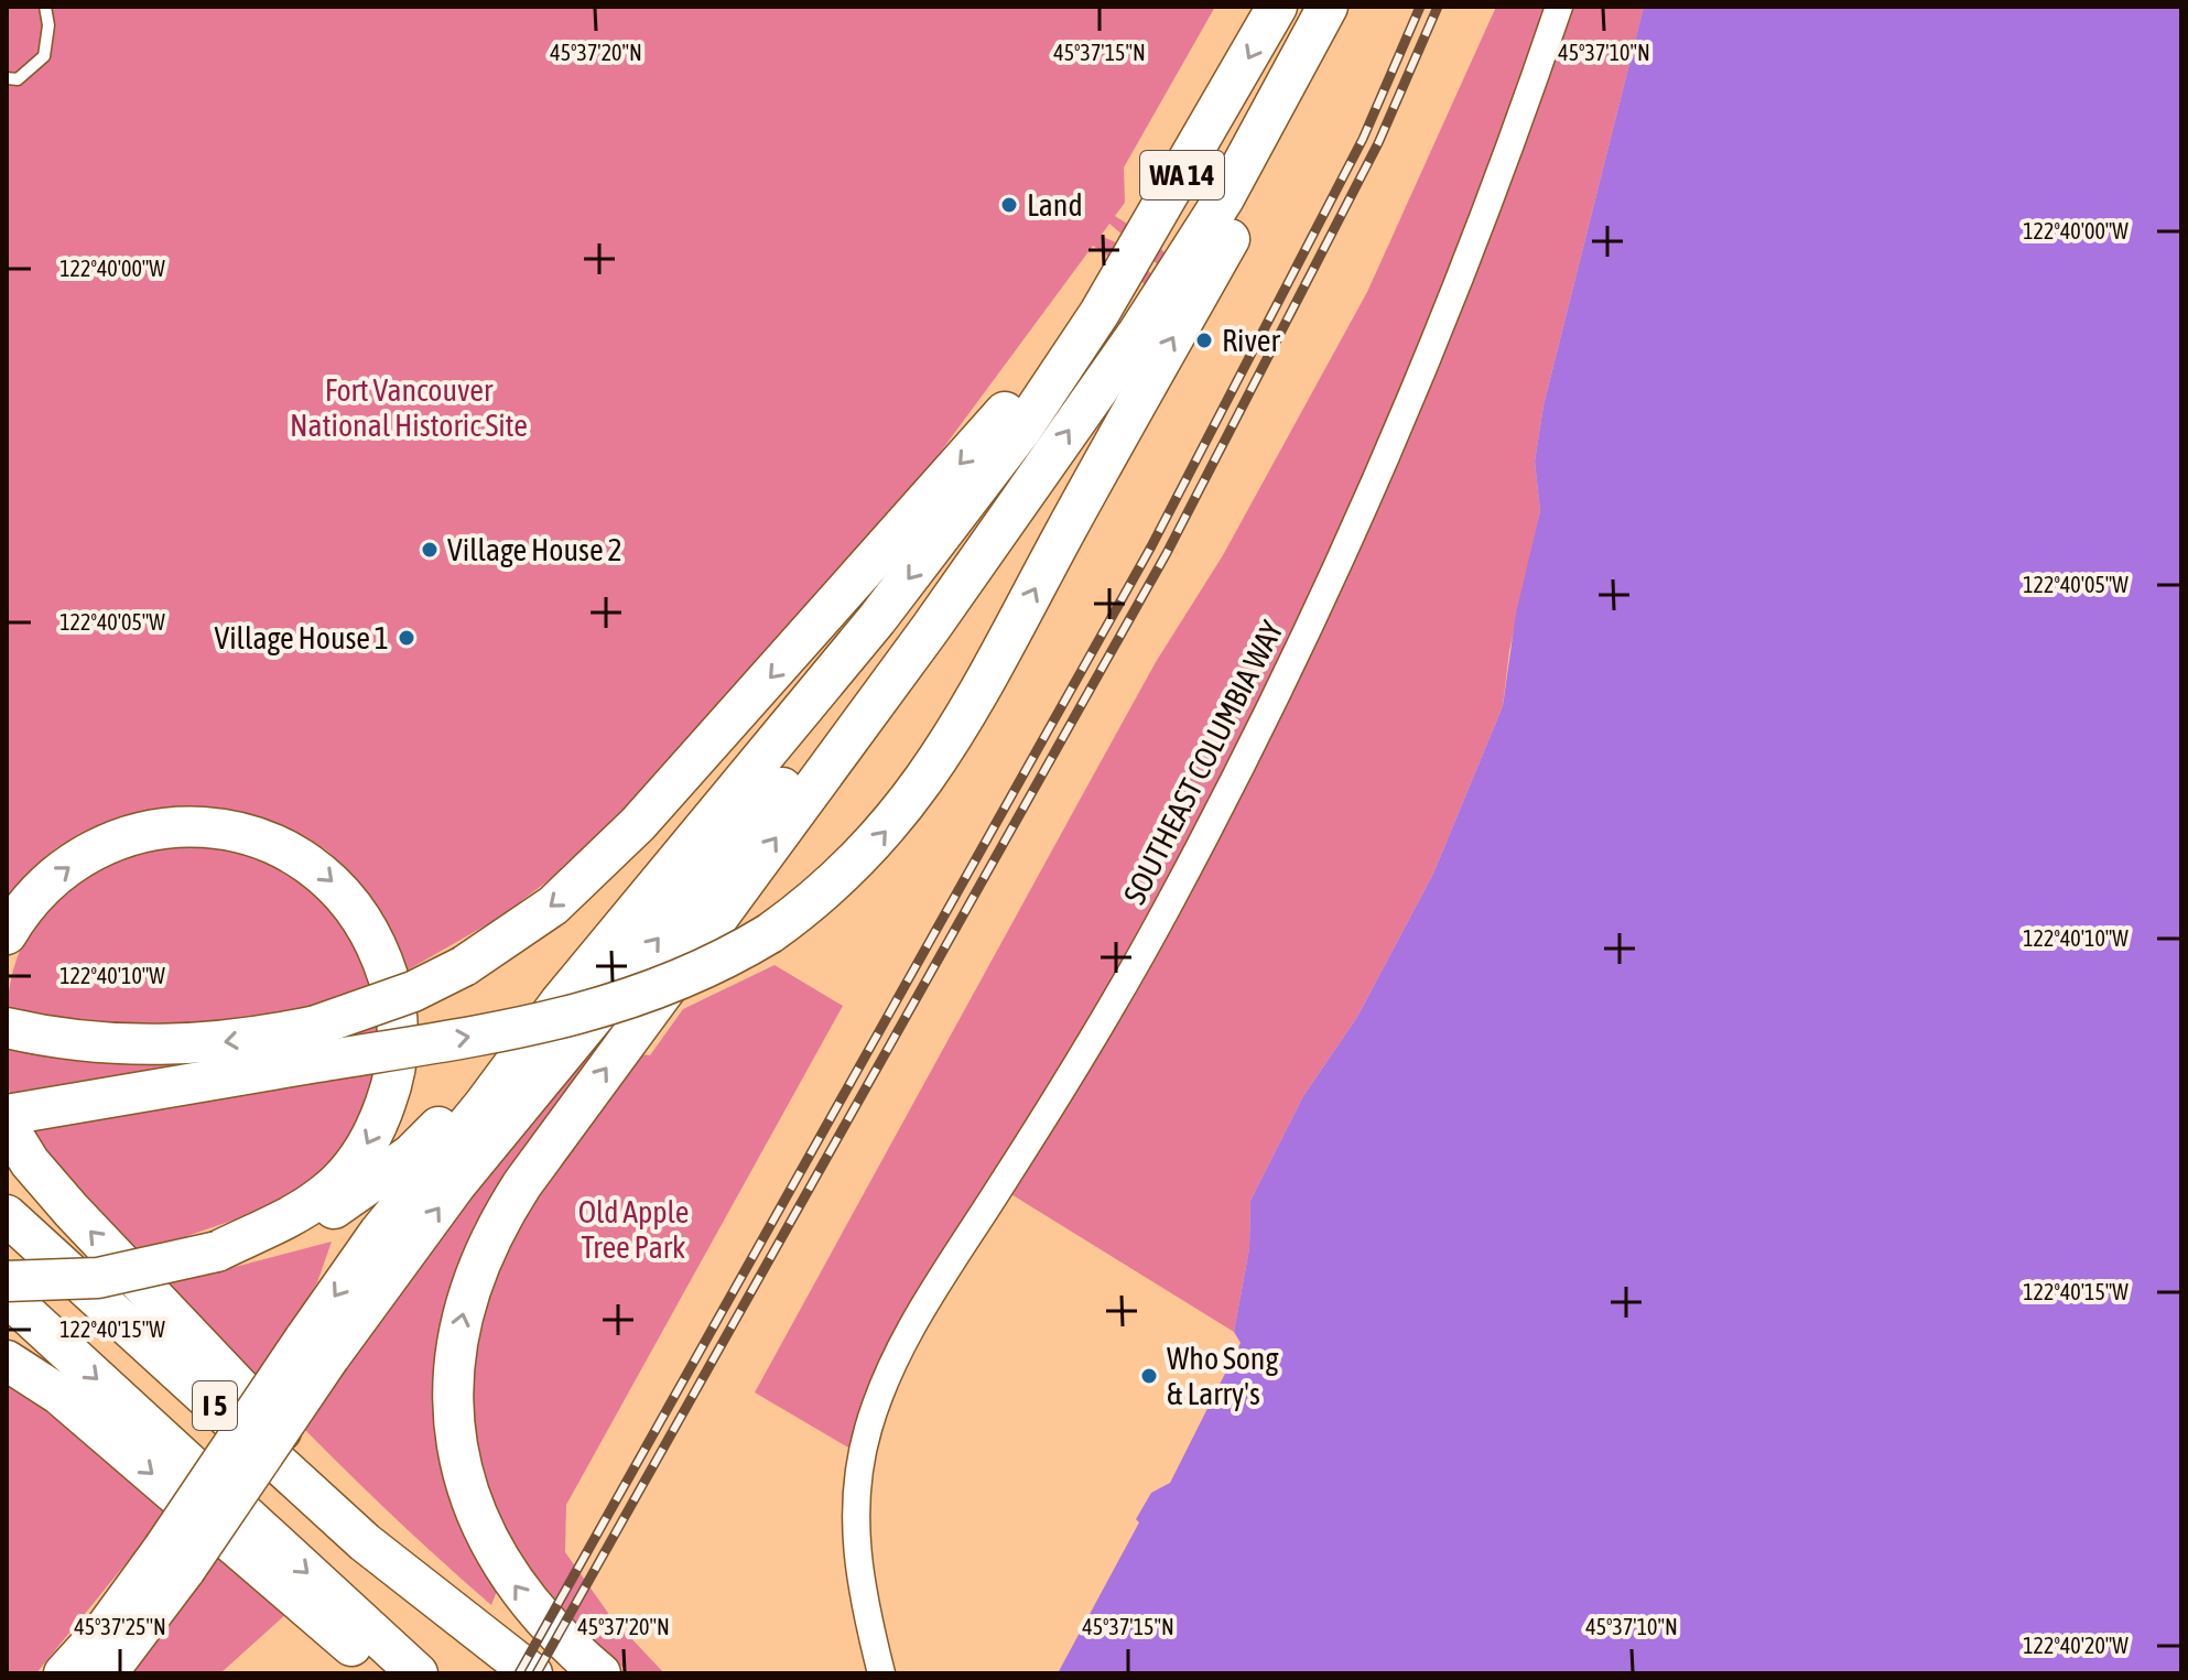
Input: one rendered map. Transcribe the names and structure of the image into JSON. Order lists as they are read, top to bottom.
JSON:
{
  "streets": {
    "highway": ["WA 14", "I 5"],
    "street": ["SOUTHEAST COLUMBIA WAY"]
  },
  "parks": ["Fort Vancouver National Historic Site", "Old Apple Tree Park"],
  "places": [
    "Land",
    "River",
    "Village House 2",
    "Village House 1",
    "Who Song & Larry's"
  ],
  "coordinates": [
    "45°37'20\"N",
    "45°37'15\"N",
    "45°37'10\"N",
    "122°40'00\"W",
    "122°40'05\"W",
    "122°40'10\"W",
    "122°40'15\"W",
    "45°37'25\"N",
    "122°40'20\"W"
  ]
}
